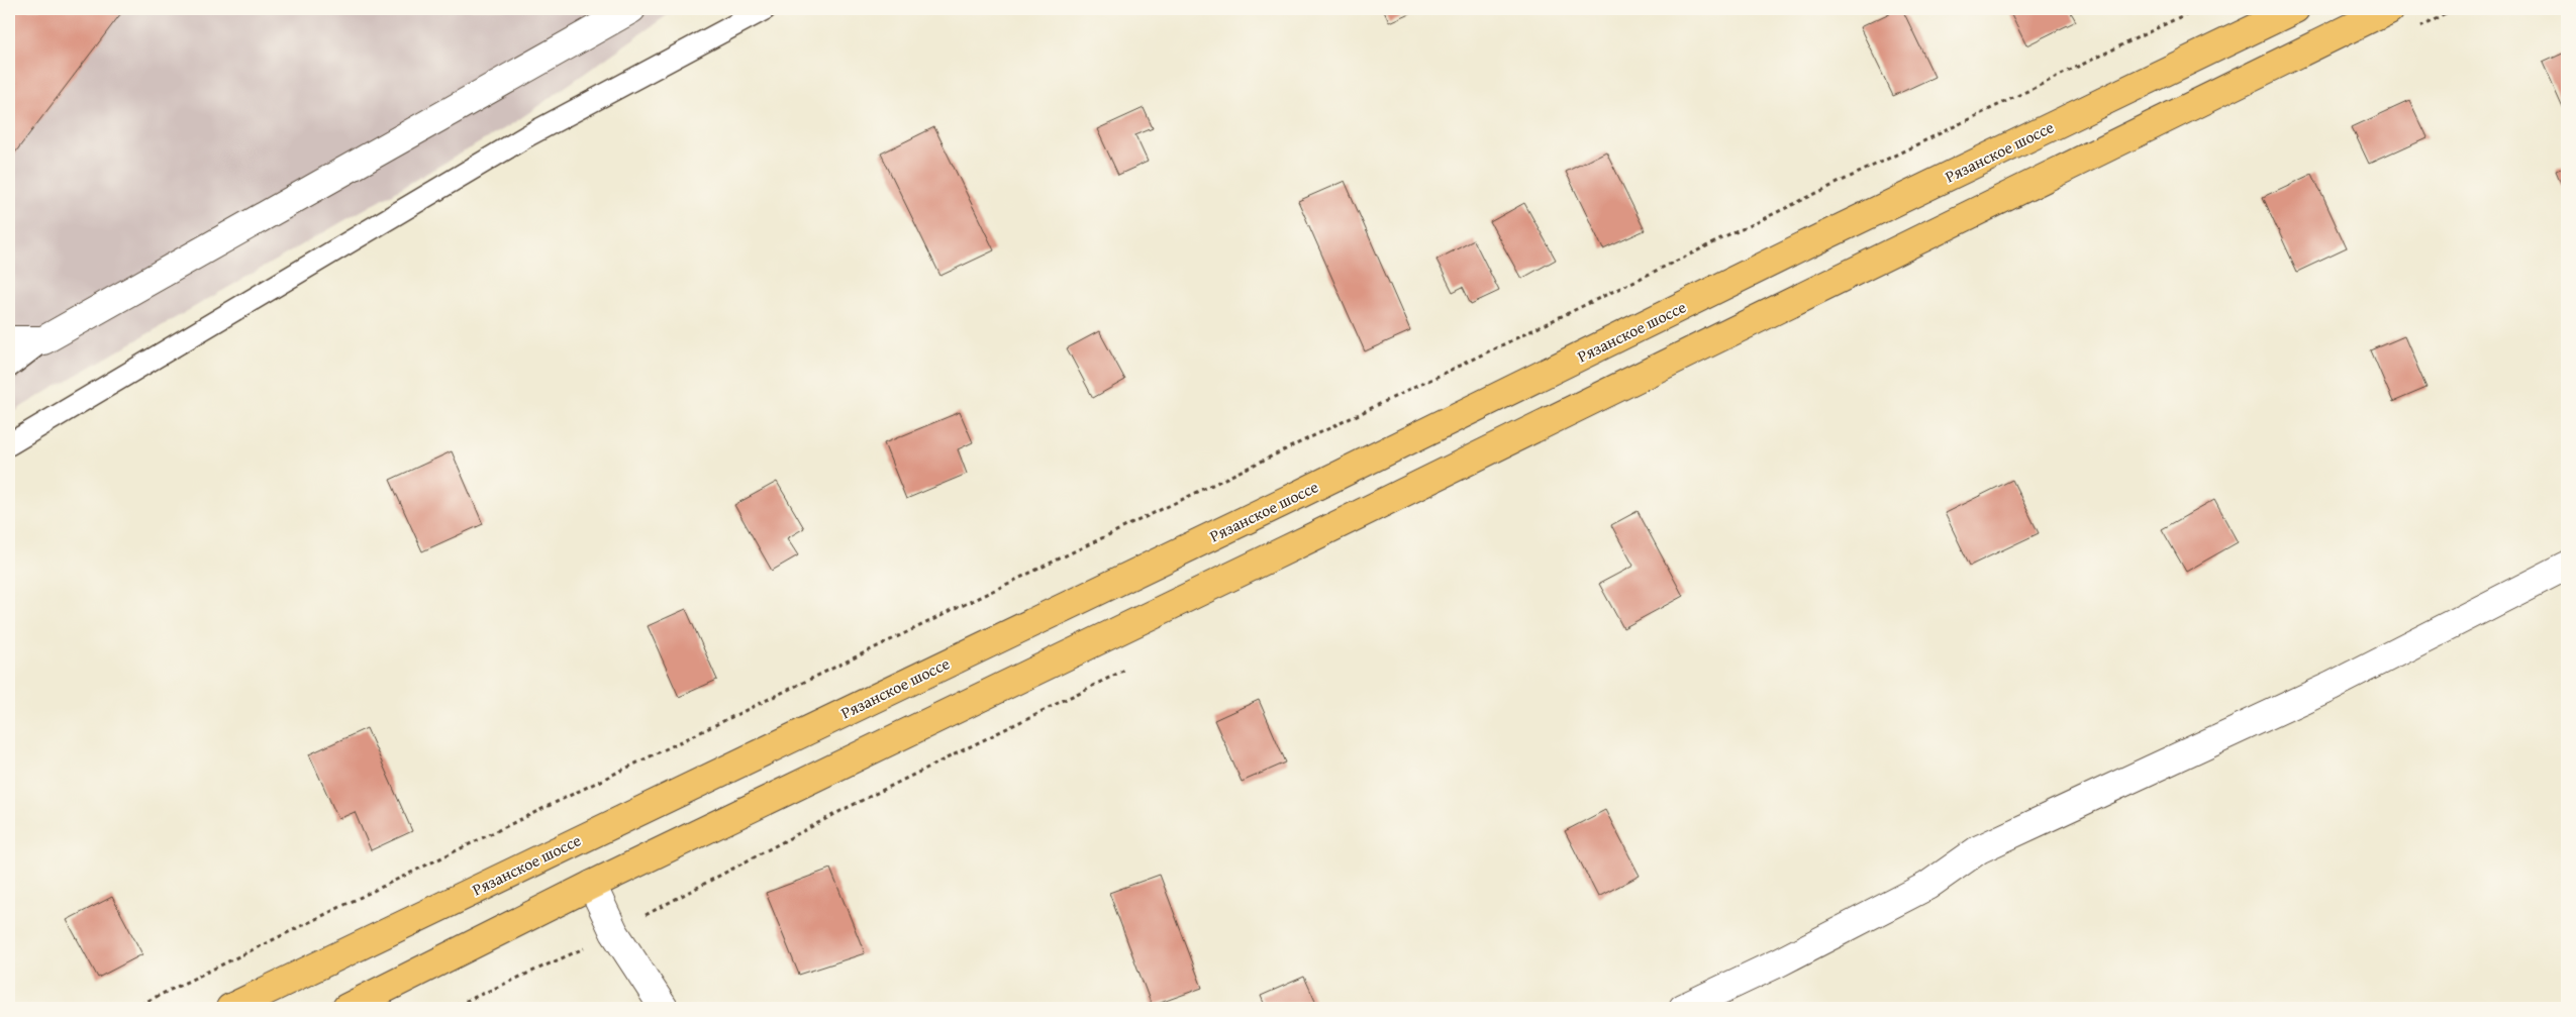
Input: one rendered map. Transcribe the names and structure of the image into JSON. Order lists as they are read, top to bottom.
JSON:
{
  "streets": {
    "main road": ["Рязанское шоссе"]
  }
}
